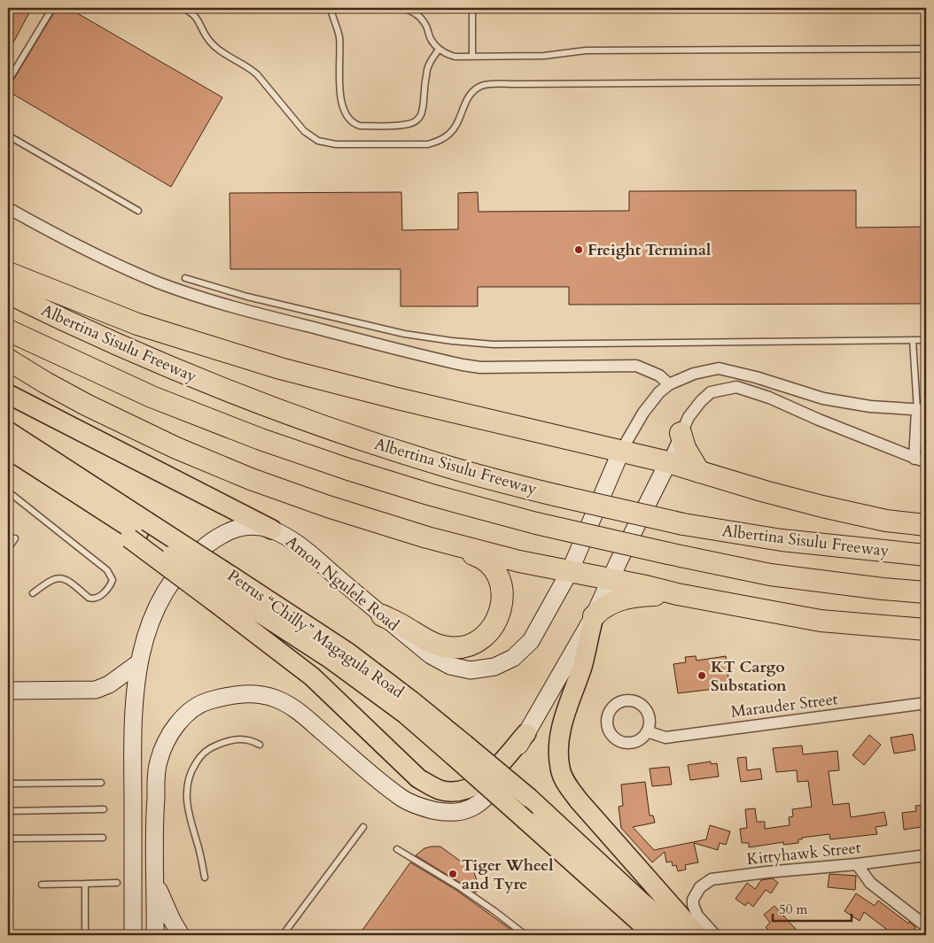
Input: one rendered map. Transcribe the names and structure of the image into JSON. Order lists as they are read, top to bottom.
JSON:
{
  "streets": {
    "highway": ["Albertina Sisulu Freeway"],
    "main road": ["Amon Ngulele Road", "Petrus “Chilly” Magagula Road"],
    "street": ["Marauder Street", "Kittyhawk Street"]
  },
  "places": ["Freight Terminal", "KT Cargo Substation", "Tiger Wheel and Tyre"],
  "scale_bar": "50 m"
}
